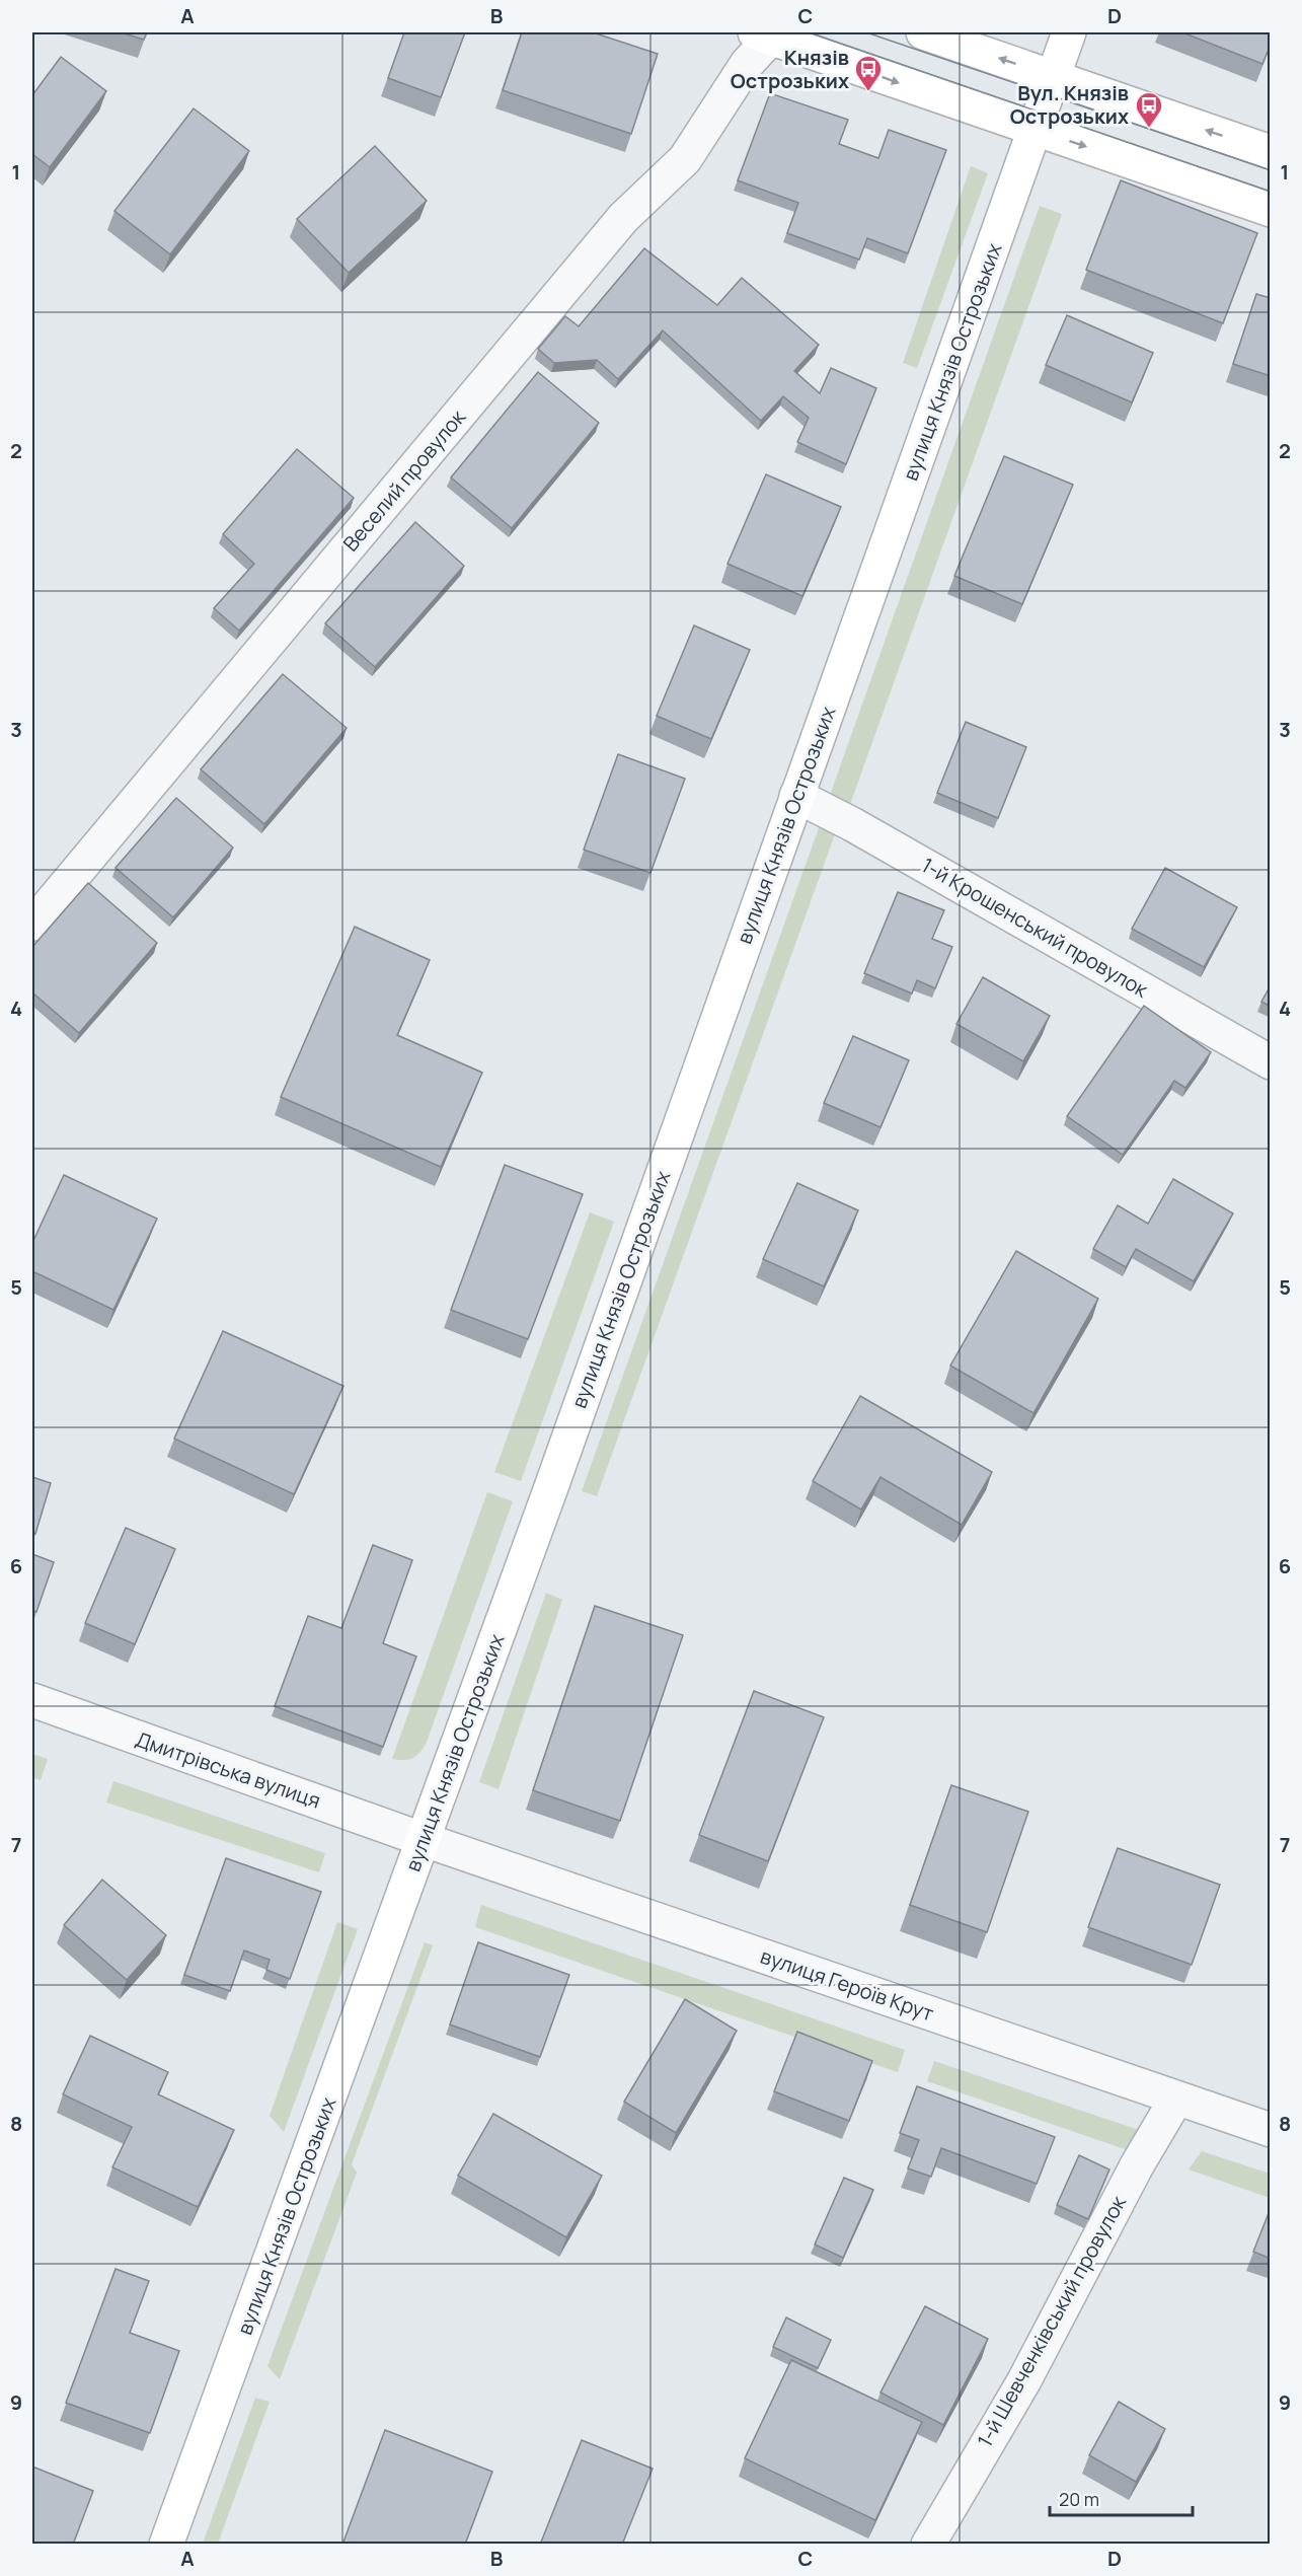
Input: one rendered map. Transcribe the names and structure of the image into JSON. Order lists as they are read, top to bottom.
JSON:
{
  "streets": {
    "street": [
      "вулиця Князів Острозьких",
      "Веселий провулок",
      "1-й Крошенський провулок",
      "Дмитрівська вулиця",
      "вулиця Героїв Крут",
      "1-й Шевченківський провулок"
    ]
  },
  "crossings": [
    ["вулиця Князів Острозьких", "1-й Крошенський провулок"],
    ["вулиця Князів Острозьких", "Дмитрівська вулиця"],
    ["вулиця Князів Острозьких", "вулиця Героїв Крут"],
    ["Дмитрівська вулиця", "вулиця Героїв Крут"],
    ["вулиця Героїв Крут", "1-й Шевченківський провулок"]
  ],
  "places": {
    "bus stop": ["Князів Острозьких", "Вул. Князів Острозьких"]
  },
  "scale_bar": "20 m",
  "grid": {
    "columns": [
      "A",
      "B",
      "C",
      "D"
    ],
    "rows": [
      "1",
      "2",
      "3",
      "4",
      "5",
      "6",
      "7",
      "8",
      "9"
    ]
  }
}
